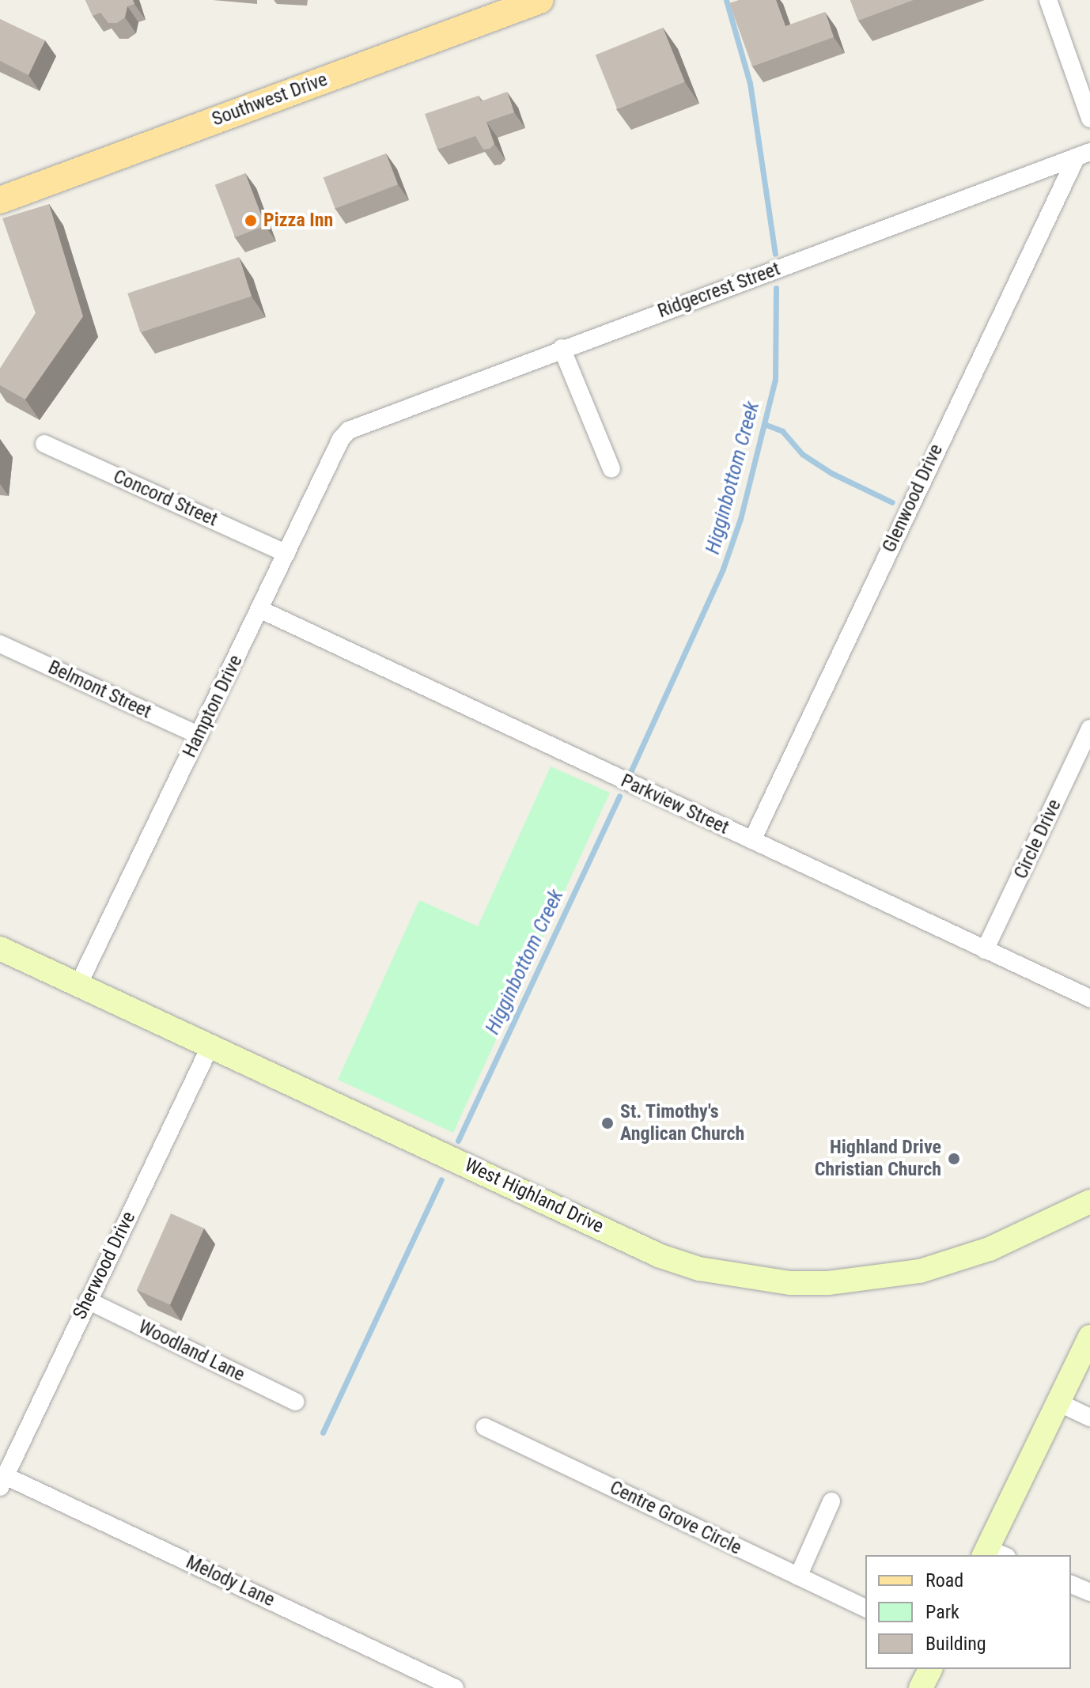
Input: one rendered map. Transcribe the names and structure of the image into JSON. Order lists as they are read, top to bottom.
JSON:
{
  "streets": {
    "main road": ["Southwest Drive"],
    "street": [
      "Ridgecrest Street",
      "Concord Street",
      "Glenwood Drive",
      "Belmont Street",
      "Hampton Drive",
      "Parkview Street",
      "Circle Drive",
      "West Highland Drive",
      "Sherwood Drive",
      "Woodland Lane",
      "Centre Grove Circle",
      "Melody Lane"
    ]
  },
  "crossings": [
    ["Ridgecrest Street", "Glenwood Drive"],
    ["Ridgecrest Street", "Hampton Drive"],
    ["Concord Street", "Hampton Drive"],
    ["Glenwood Drive", "Parkview Street"],
    ["Belmont Street", "Hampton Drive"],
    ["Hampton Drive", "Parkview Street"],
    ["Hampton Drive", "West Highland Drive"],
    ["Parkview Street", "Circle Drive"],
    ["West Highland Drive", "Sherwood Drive"],
    ["Sherwood Drive", "Woodland Lane"],
    ["Sherwood Drive", "Melody Lane"]
  ],
  "water": ["Higginbottom Creek"],
  "places": ["Pizza Inn", "St. Timothy's Anglican Church", "Highland Drive Christian Church"],
  "legend": ["Road", "Park", "Building"]
}
